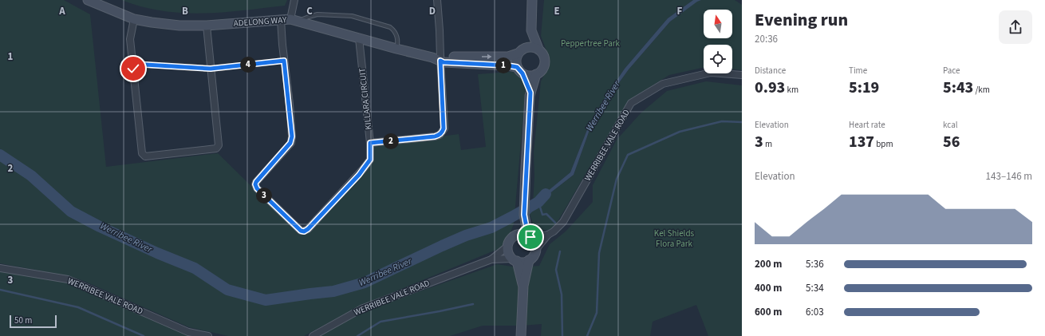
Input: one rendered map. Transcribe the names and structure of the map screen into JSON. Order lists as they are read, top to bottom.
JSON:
{
  "streets": {
    "street": ["ADELONG WAY", "KILLARA CIRCUIT", "WERRIBEE VALE ROAD"]
  },
  "crossings": [
    ["ADELONG WAY", "KILLARA CIRCUIT"]
  ],
  "water": ["Werribee River"],
  "parks": ["Peppertree Park", "Kel Shields Flora Park"],
  "scale_bar": "50 m",
  "north": "top",
  "page": {
    "heading": ["Evening run", "20:36"],
    "stats": [
      ["Distance", "0.93 km"],
      ["Time", "5:19"],
      ["Pace", "5:43 /km"],
      ["Elevation", "3 m"],
      ["Heart rate", "137 bpm"],
      ["kcal", "56"]
    ],
    "pins": [
      "4",
      "1",
      "2",
      "3"
    ],
    "chart": ["Elevation", "143–146 m"],
    "list": [
      {
        "name": "200 m",
        "note": "5:36"
      },
      {
        "name": "400 m",
        "note": "5:34"
      },
      {
        "name": "600 m",
        "note": "6:03"
      }
    ],
    "scale": "50 m"
  },
  "grid": {
    "columns": [
      "A",
      "B",
      "C",
      "D",
      "E",
      "F"
    ],
    "rows": ["1", "2", "3"]
  }
}
